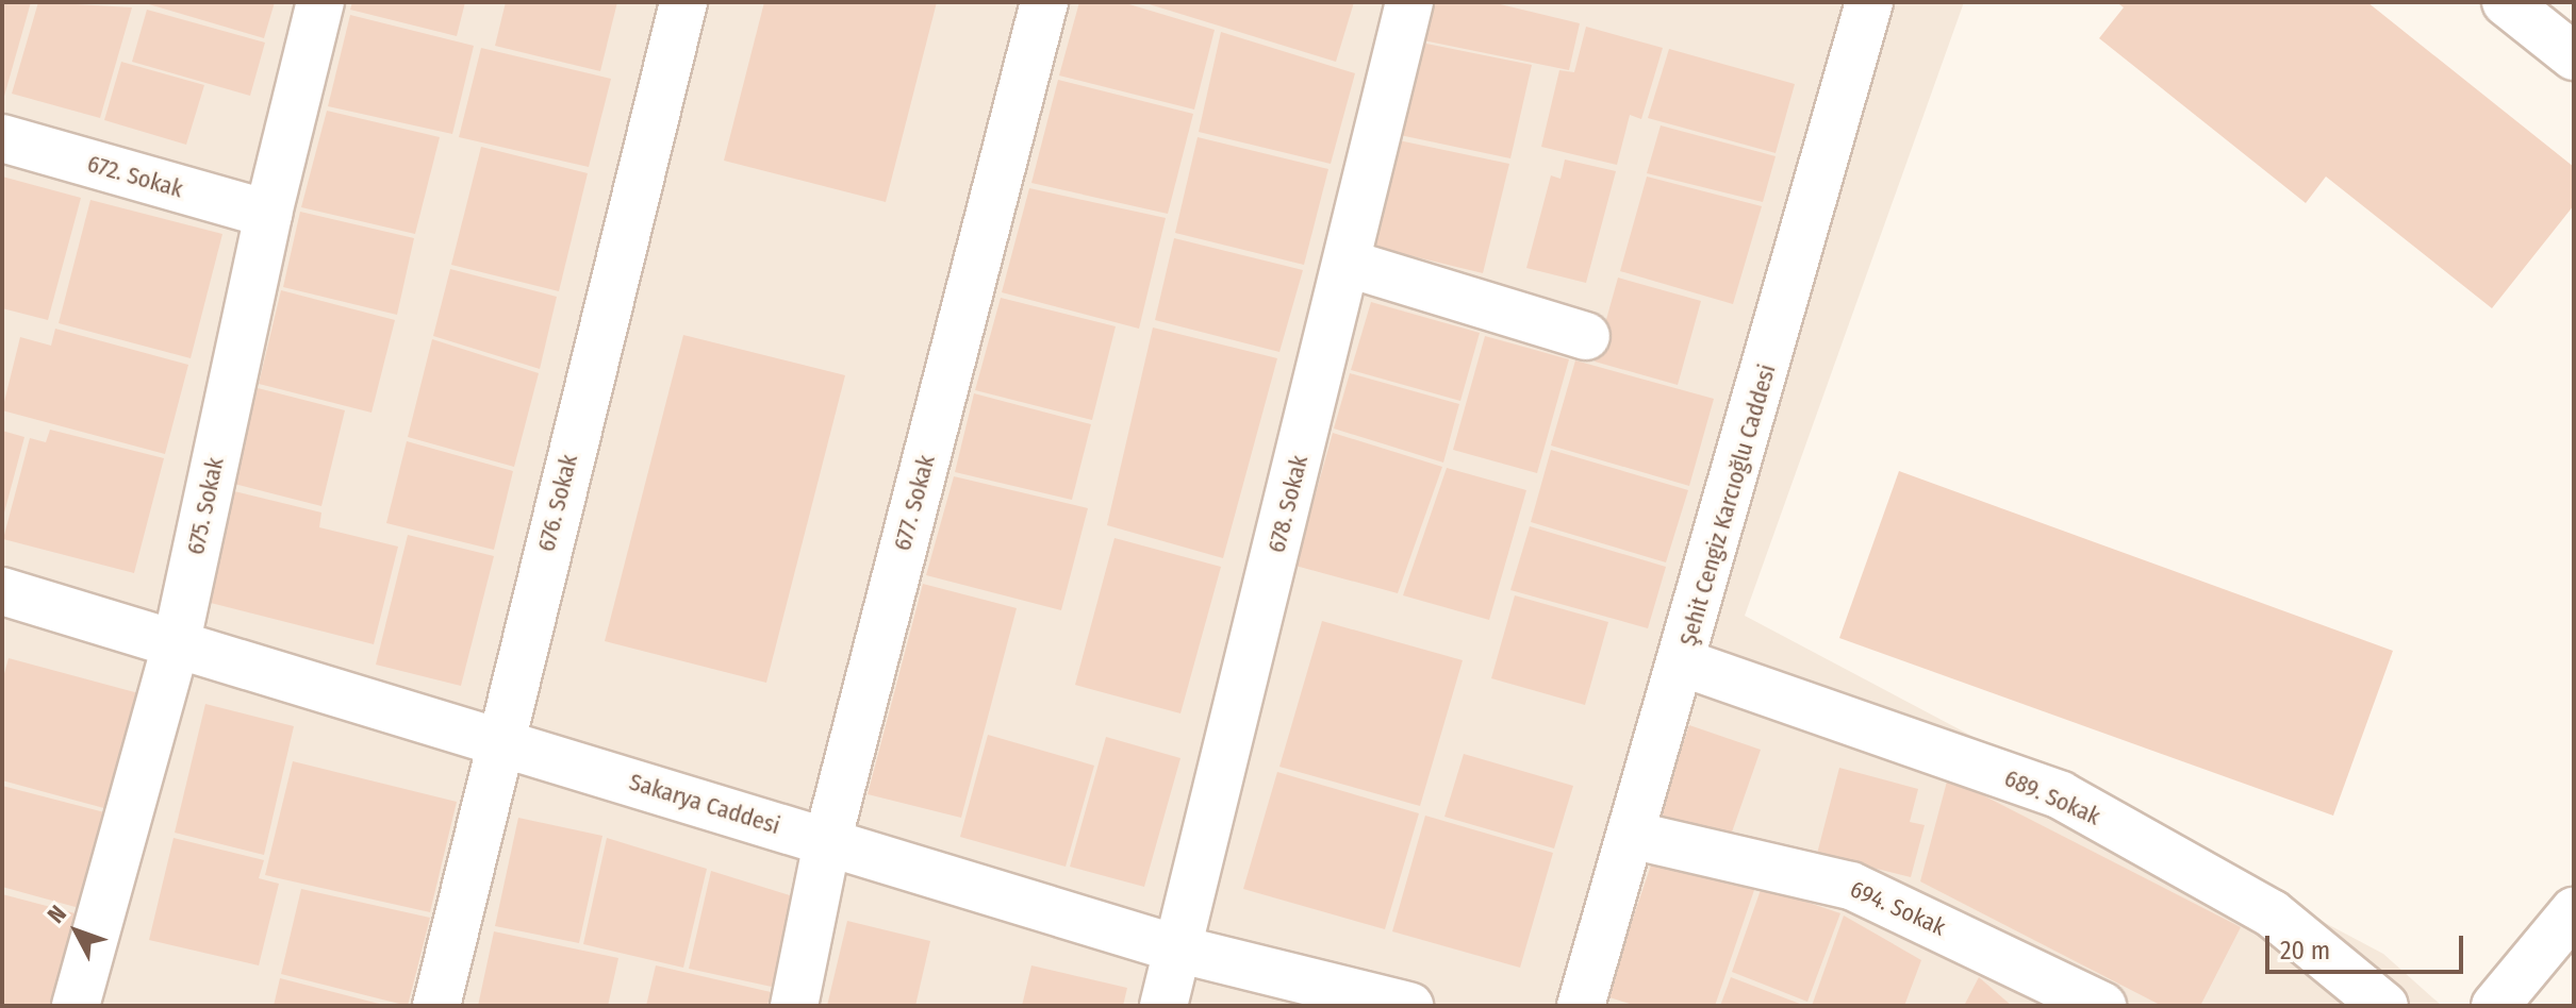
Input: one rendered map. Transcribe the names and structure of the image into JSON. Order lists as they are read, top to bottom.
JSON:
{
  "streets": {
    "street": [
      "672. Sokak",
      "676. Sokak",
      "677. Sokak",
      "678. Sokak",
      "Şehit Cengiz Karcıoğlu Caddesi",
      "675. Sokak",
      "689. Sokak",
      "Sakarya Caddesi",
      "694. Sokak"
    ]
  },
  "crossings": [
    ["672. Sokak", "675. Sokak"],
    ["676. Sokak", "Sakarya Caddesi"],
    ["677. Sokak", "Sakarya Caddesi"],
    ["678. Sokak", "Sakarya Caddesi"],
    ["Şehit Cengiz Karcıoğlu Caddesi", "689. Sokak"],
    ["Şehit Cengiz Karcıoğlu Caddesi", "694. Sokak"],
    ["675. Sokak", "Sakarya Caddesi"]
  ],
  "scale_bar": "20 m",
  "north": "top left"
}
